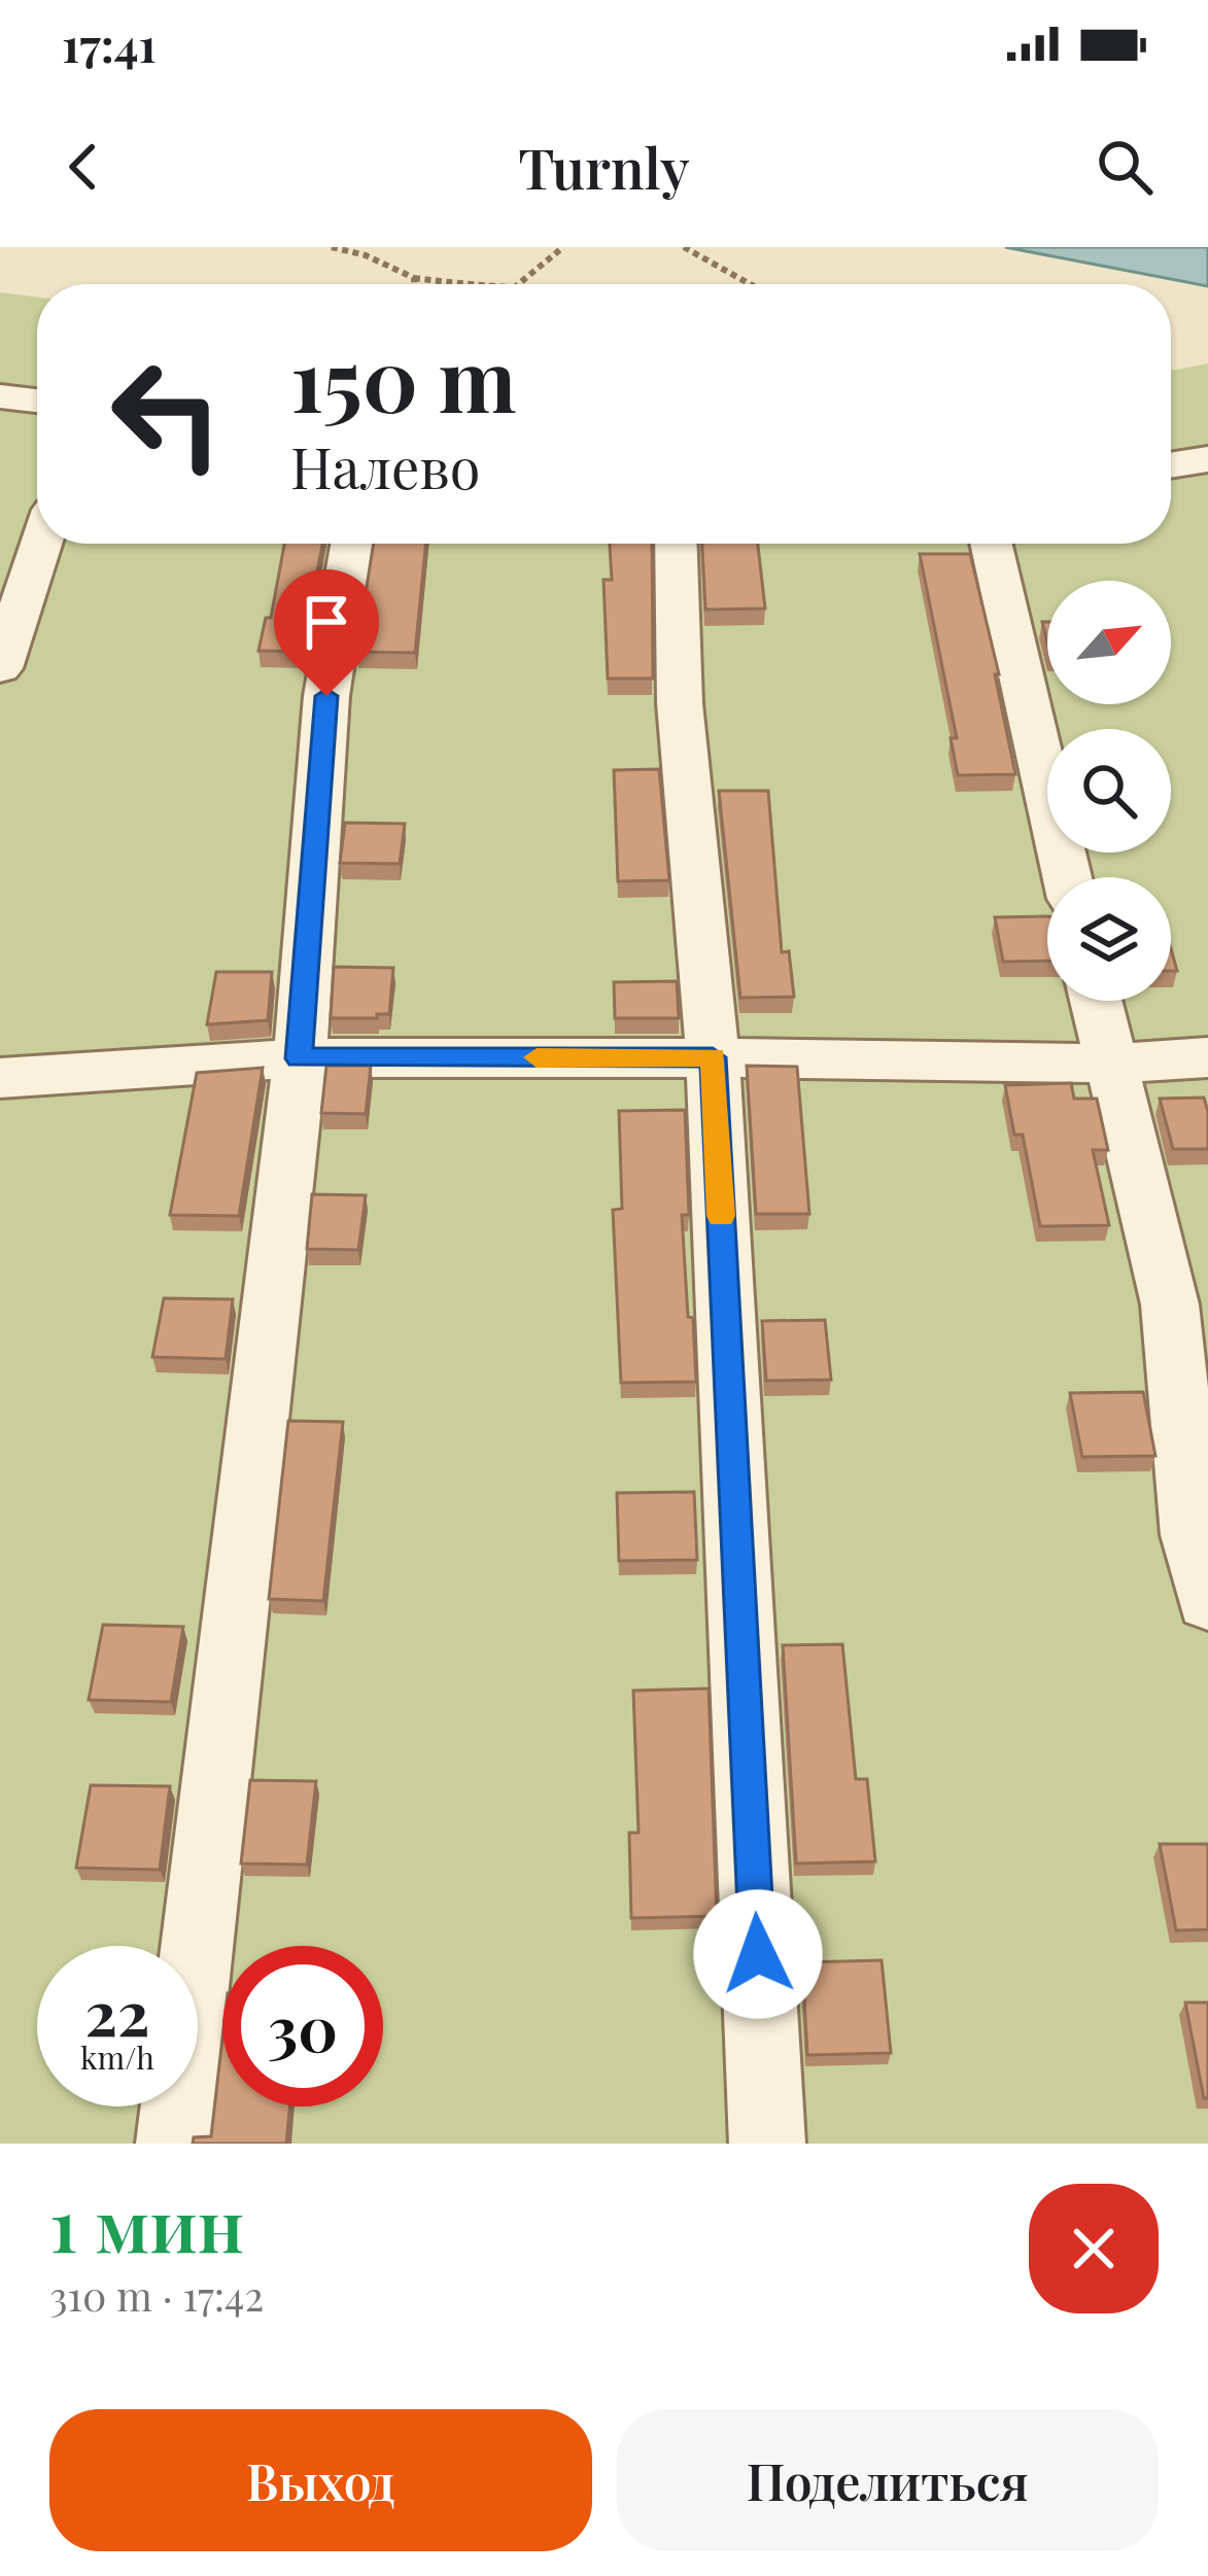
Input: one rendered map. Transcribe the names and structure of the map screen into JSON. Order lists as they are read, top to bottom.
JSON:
{
  "north": "top right",
  "page": {
    "status": "17:41",
    "header": "Turnly",
    "turn": ["150 m", "Налево"],
    "speed": "22 km/h",
    "limit": "30",
    "heading": ["1 мин", "310 m · 17:42"],
    "buttons": ["Выход", "Поделиться"]
  }
}
